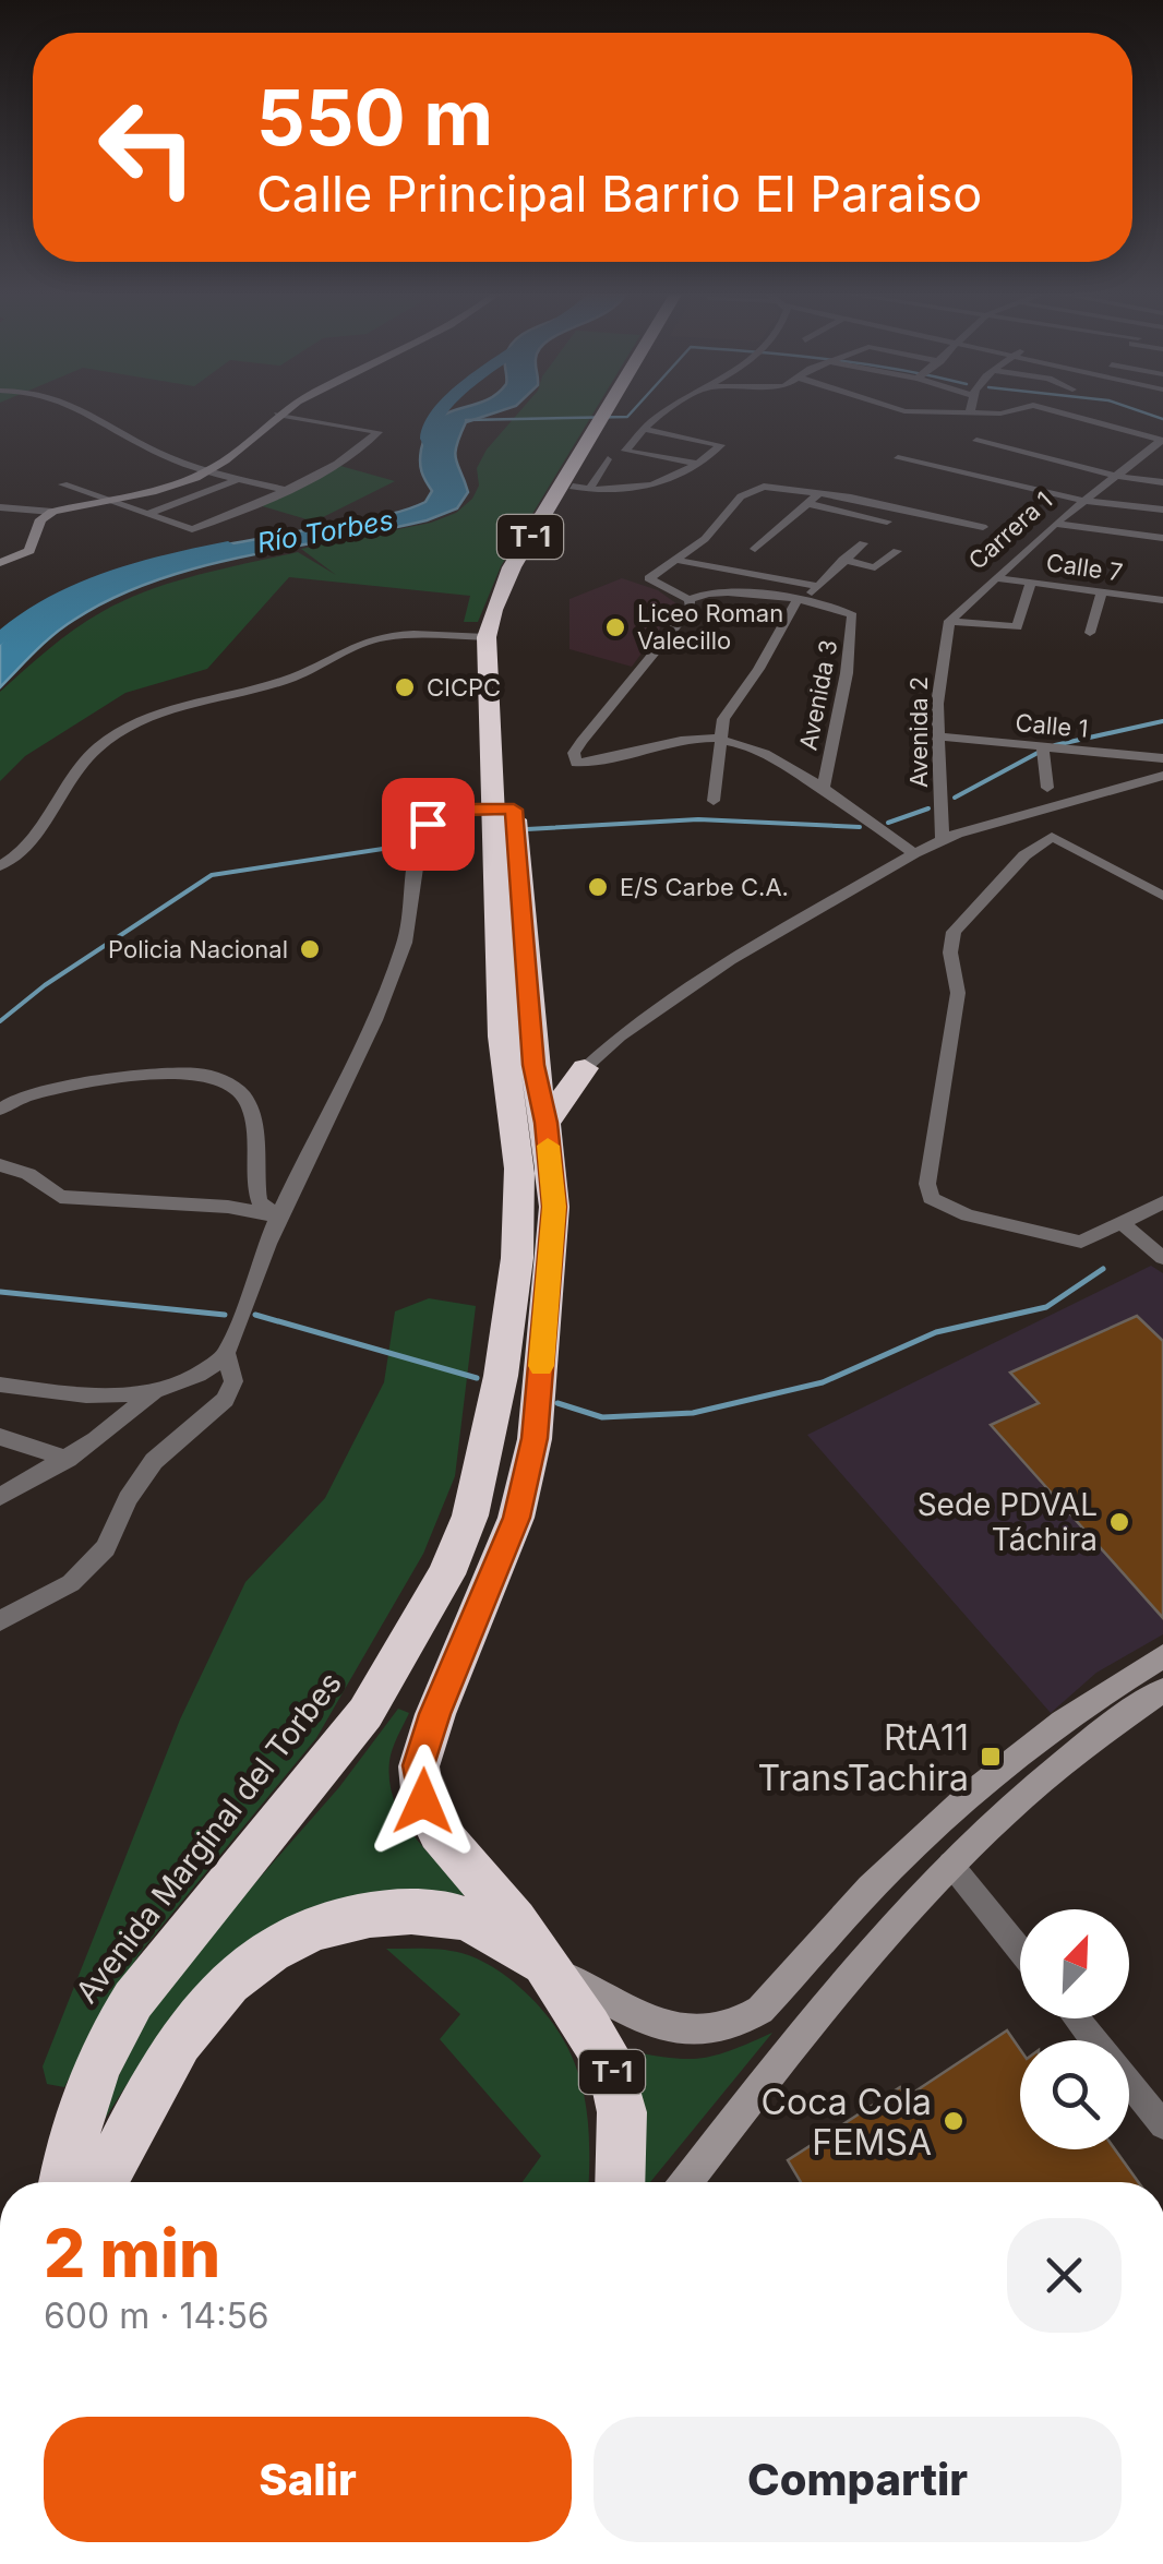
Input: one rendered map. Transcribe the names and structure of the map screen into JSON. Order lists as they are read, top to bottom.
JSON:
{
  "streets": {
    "highway": ["T-1", "Avenida Marginal del Torbes"],
    "street": [
      "Carrera 1",
      "Calle 7",
      "Avenida 3",
      "Calle 1",
      "Avenida 2"
    ]
  },
  "crossings": [
    ["Carrera 1", "Calle 7"],
    ["Carrera 1", "Avenida 2"],
    ["T-1", "Avenida Marginal del Torbes"],
    ["Calle 1", "Avenida 2"]
  ],
  "water": ["Río Torbes"],
  "places": {
    "other": [
      "Liceo Roman Valecillo",
      "CICPC",
      "E/S Carbe C.A.",
      "Policia Nacional",
      "Sede PDVAL Táchira",
      "Coca Cola FEMSA"
    ],
    "transit": ["RtA11 TransTachira"]
  },
  "north": "top right",
  "page": {
    "turn": ["550 m", "Calle Principal Barrio El Paraiso"],
    "heading": ["2 min", "600 m · 14:56"],
    "buttons": ["Salir", "Compartir"]
  }
}
